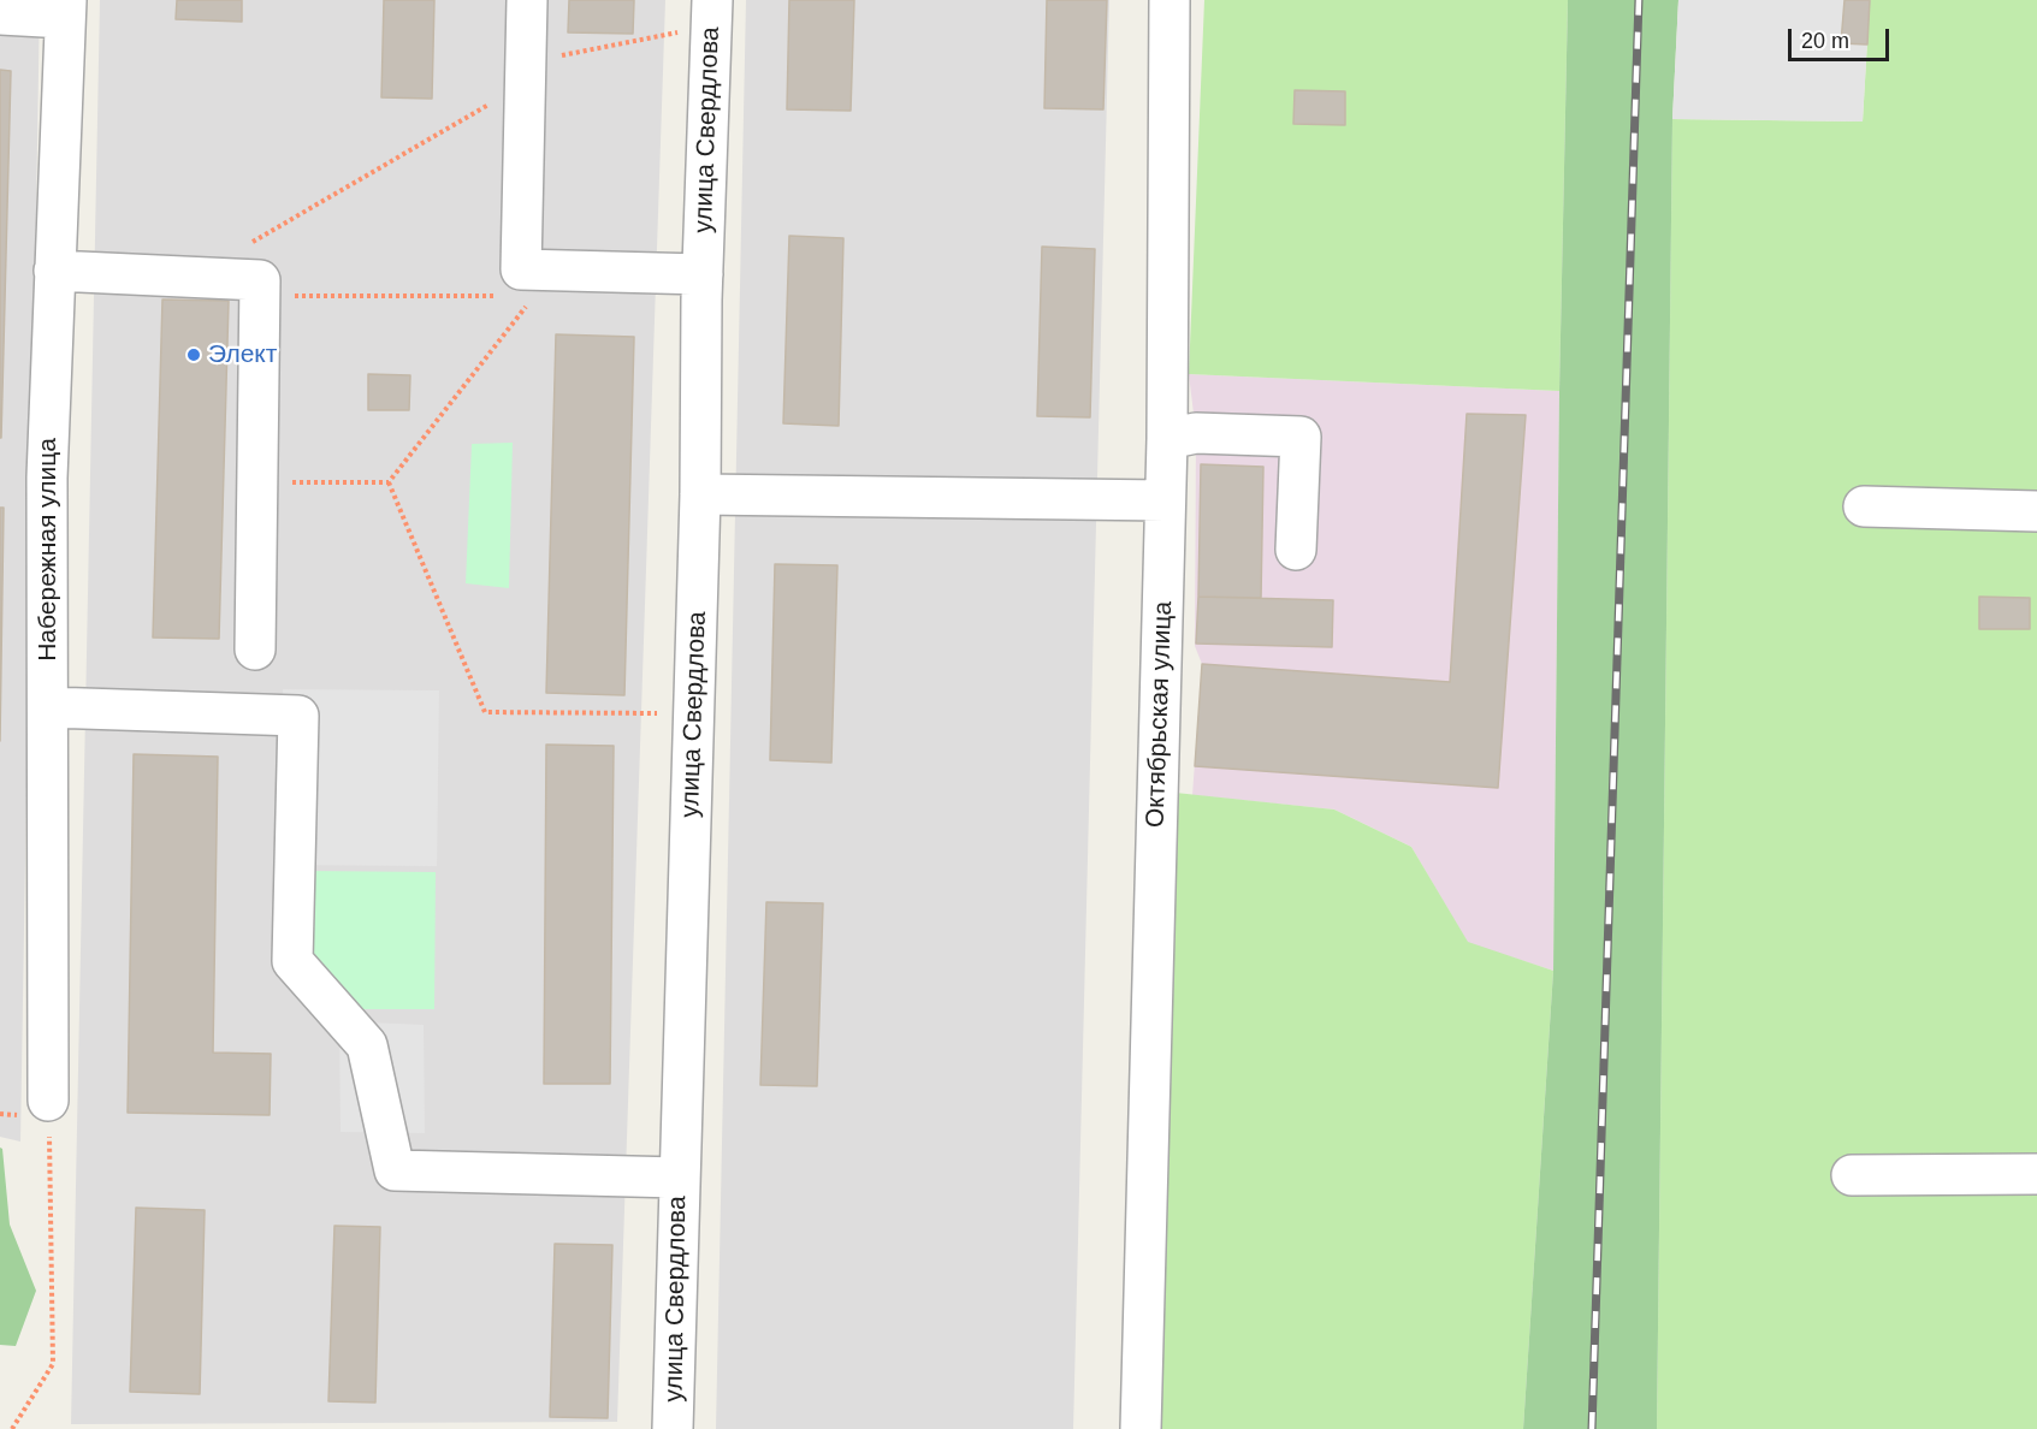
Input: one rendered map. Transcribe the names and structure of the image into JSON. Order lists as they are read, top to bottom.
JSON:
{
  "streets": {
    "street": ["улица Свердлова", "Набережная улица", "Октябрьская улица"]
  },
  "places": ["Элект"],
  "scale_bar": "20 m"
}
